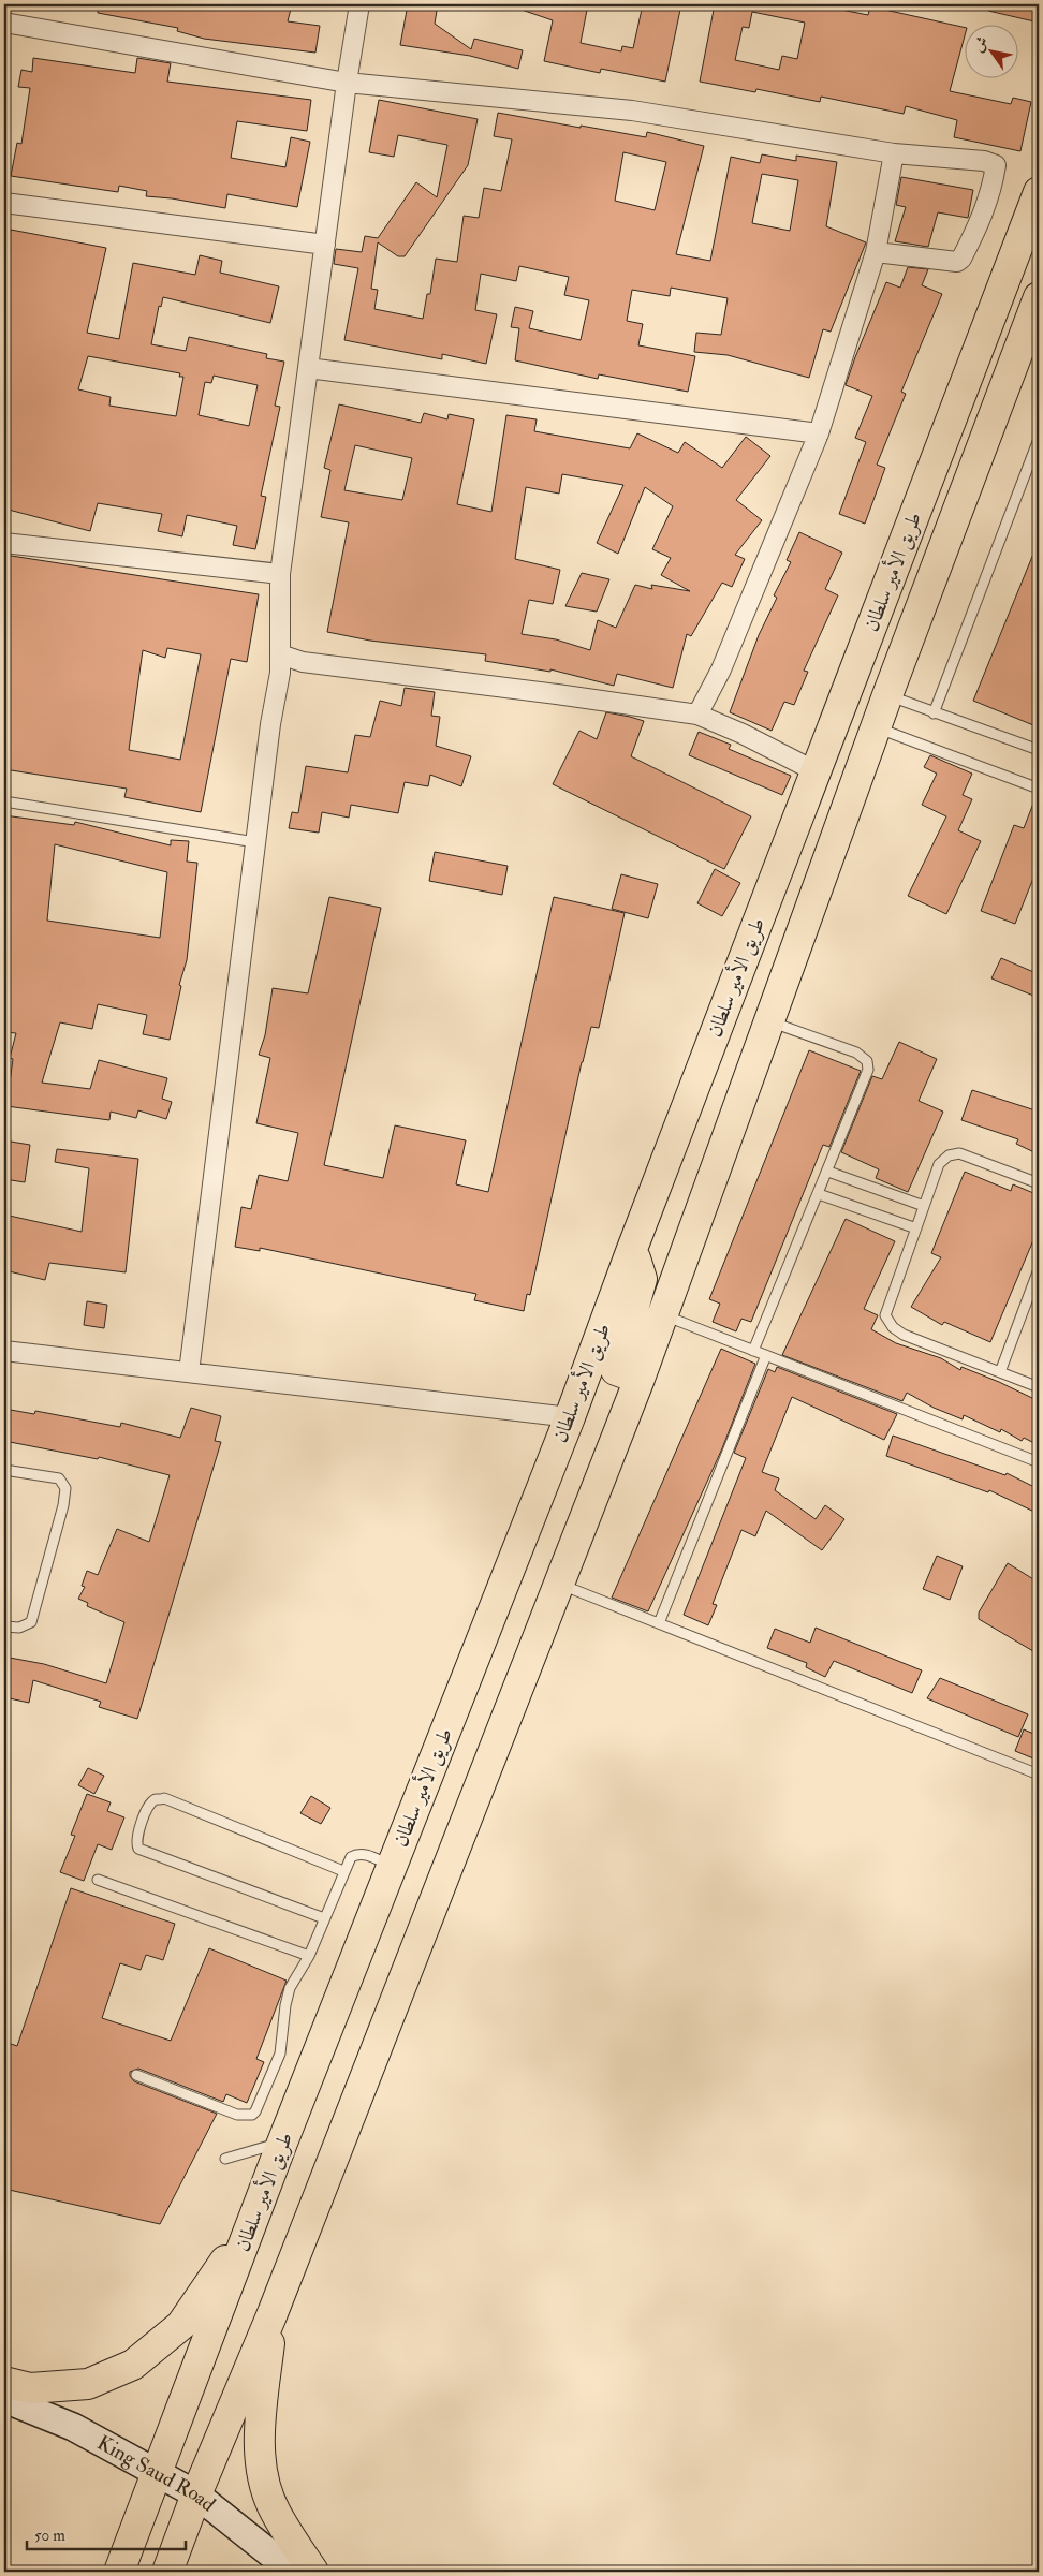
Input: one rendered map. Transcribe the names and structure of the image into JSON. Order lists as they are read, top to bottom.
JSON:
{
  "streets": {
    "main road": ["طريق الأمير سلطان", "King Saud Road"]
  },
  "crossings": [
    ["طريق الأمير سلطان", "King Saud Road"]
  ],
  "scale_bar": "50 m",
  "north": "top left"
}
